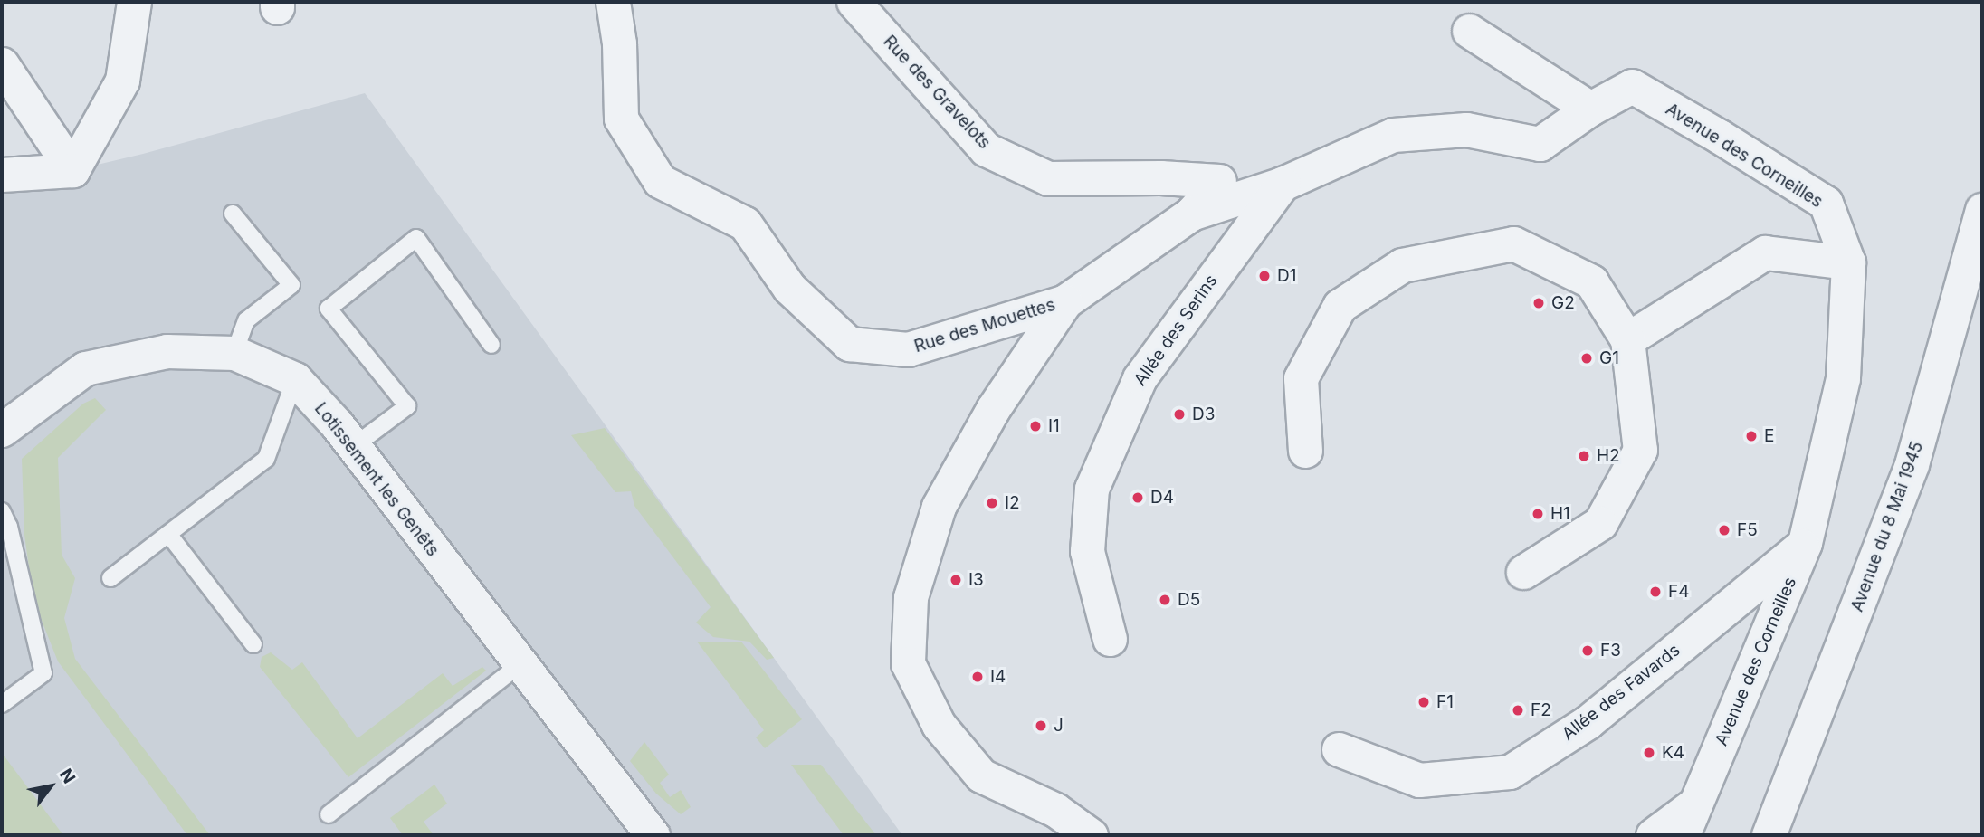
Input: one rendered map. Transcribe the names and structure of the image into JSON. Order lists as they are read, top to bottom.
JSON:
{
  "streets": {
    "street": [
      "Rue des Gravelots",
      "Avenue des Corneilles",
      "Rue des Mouettes",
      "Allée des Serins",
      "Lotissement les Genêts",
      "Avenue du 8 Mai 1945",
      "Allée des Favards"
    ]
  },
  "crossings": [
    ["Rue des Gravelots", "Rue des Mouettes"],
    ["Avenue des Corneilles", "Rue des Mouettes"],
    ["Avenue des Corneilles", "Allée des Serins"],
    ["Avenue des Corneilles", "Allée des Favards"]
  ],
  "places": [
    "D1",
    "G2",
    "G1",
    "D3",
    "I1",
    "E",
    "H2",
    "D4",
    "I2",
    "H1",
    "F5",
    "I3",
    "F4",
    "D5",
    "F3",
    "I4",
    "F1",
    "F2",
    "J",
    "K4"
  ],
  "north": "top right"
}
